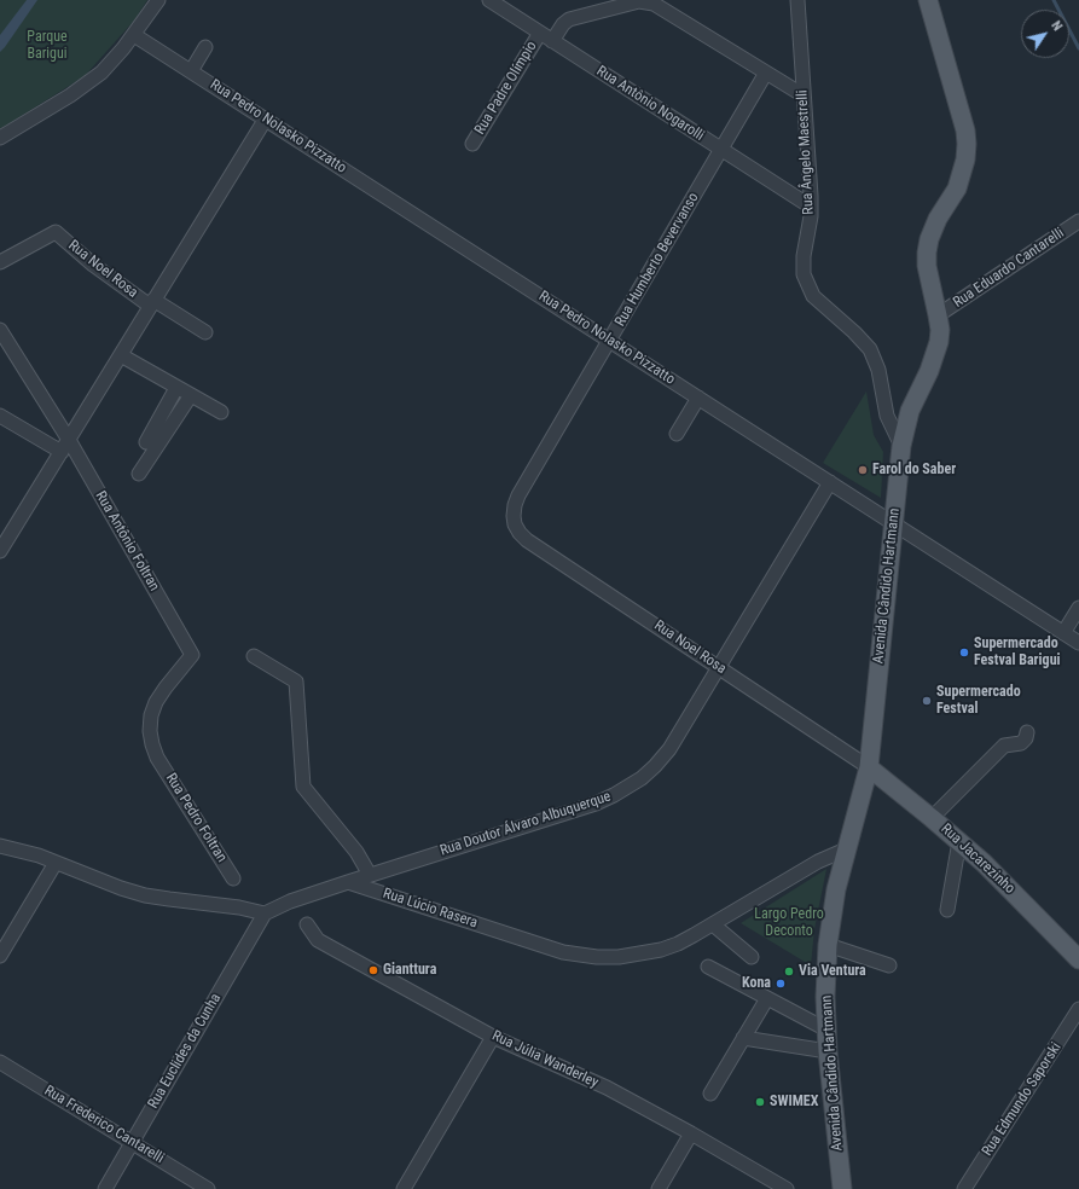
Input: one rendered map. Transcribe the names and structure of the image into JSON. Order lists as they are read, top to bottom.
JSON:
{
  "streets": {
    "main road": ["Avenida Cândido Hartmann", "Rua Jacarezinho"],
    "street": [
      "Rua Padre Olímpio",
      "Rua Antônio Nogarolli",
      "Rua Pedro Nolasko Pizzatto",
      "Rua Ângelo Maestrelli",
      "Rua Humberto Bevervanso",
      "Rua Eduardo Cantarelli",
      "Rua Noel Rosa",
      "Rua Antônio Foltran",
      "Rua Pedro Foltran",
      "Rua Doutor Álvaro Albuquerque",
      "Rua Lúcio Rasera",
      "Rua Euclides da Cunha",
      "Rua Júlia Wanderley",
      "Rua Edmundo Saporski",
      "Rua Frederico Cantarelli"
    ]
  },
  "crossings": [
    ["Rua Padre Olímpio", "Rua Antônio Nogarolli"],
    ["Rua Antônio Nogarolli", "Rua Ângelo Maestrelli"],
    ["Rua Antônio Nogarolli", "Rua Humberto Bevervanso"],
    ["Rua Pedro Nolasko Pizzatto", "Rua Humberto Bevervanso"],
    ["Rua Pedro Nolasko Pizzatto", "Avenida Cândido Hartmann"],
    ["Rua Pedro Nolasko Pizzatto", "Rua Doutor Álvaro Albuquerque"],
    ["Rua Ângelo Maestrelli", "Avenida Cândido Hartmann"],
    ["Rua Humberto Bevervanso", "Rua Noel Rosa"],
    ["Rua Eduardo Cantarelli", "Avenida Cândido Hartmann"],
    ["Rua Noel Rosa", "Avenida Cândido Hartmann"],
    ["Rua Noel Rosa", "Rua Doutor Álvaro Albuquerque"],
    ["Rua Noel Rosa", "Rua Jacarezinho"],
    ["Rua Antônio Foltran", "Rua Pedro Foltran"],
    ["Avenida Cândido Hartmann", "Rua Jacarezinho"],
    ["Avenida Cândido Hartmann", "Rua Lúcio Rasera"],
    ["Rua Doutor Álvaro Albuquerque", "Rua Lúcio Rasera"],
    ["Rua Euclides da Cunha", "Rua Frederico Cantarelli"]
  ],
  "parks": ["Parque Barigui", "Largo Pedro Deconto"],
  "places": [
    "Farol do Saber",
    "Supermercado Festval Barigui",
    "Supermercado Festval",
    "Gianttura",
    "Via Ventura",
    "Kona",
    "SWIMEX"
  ],
  "north": "top right"
}
